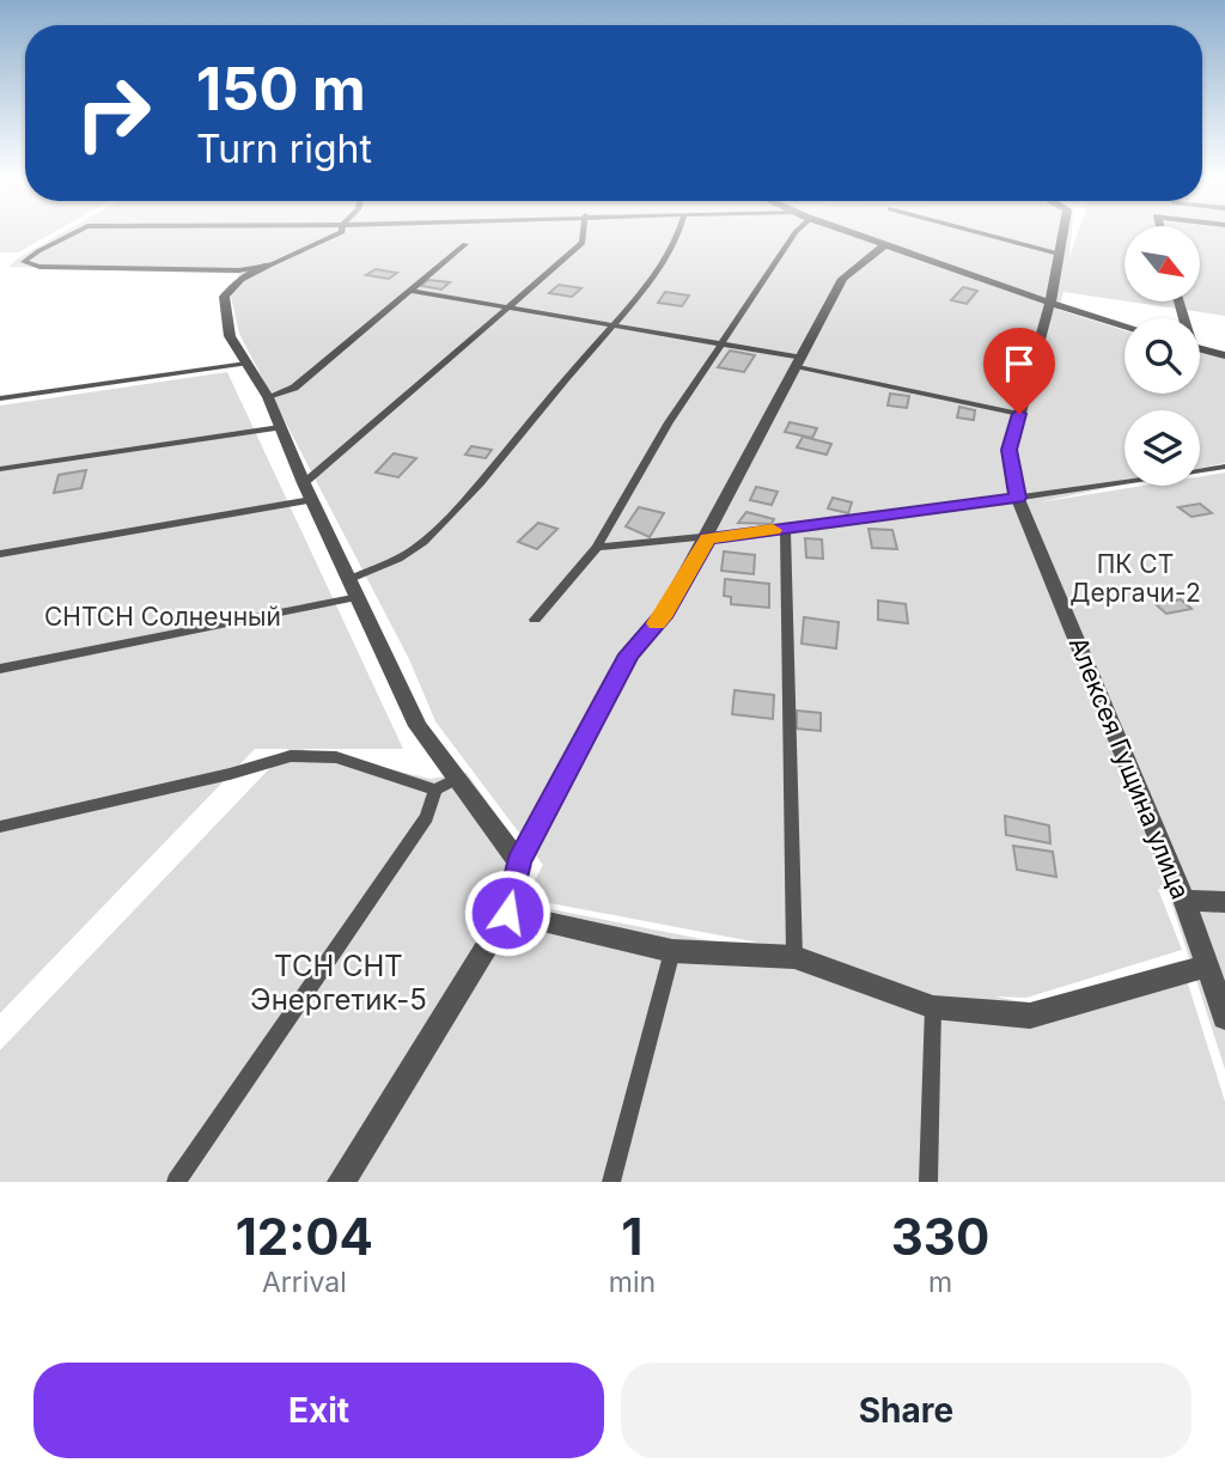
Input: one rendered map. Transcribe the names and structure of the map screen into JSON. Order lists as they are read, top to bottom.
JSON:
{
  "streets": {
    "street": ["Алексея Гущина улица"]
  },
  "parks": ["ПК СТ Дергачи-2", "СНТСН Солнечный", "ТСН СНТ Энергетик-5"],
  "north": "bottom right",
  "page": {
    "turn": ["150 m", "Turn right"],
    "eta": [
      "12:04",
      "Arrival",
      "1",
      "min",
      "330",
      "m"
    ],
    "buttons": ["Exit", "Share"]
  }
}
